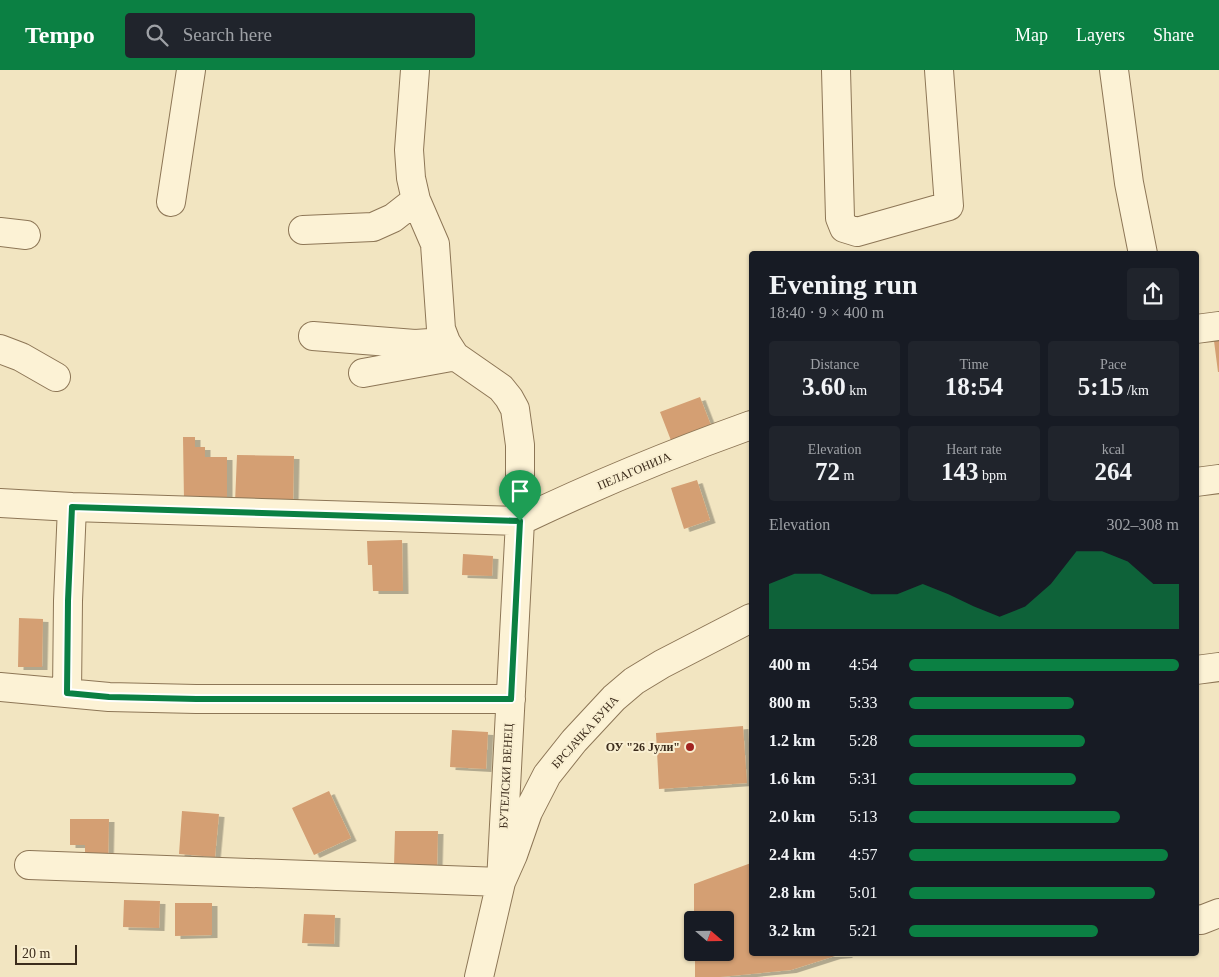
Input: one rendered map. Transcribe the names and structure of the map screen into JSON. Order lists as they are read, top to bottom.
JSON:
{
  "streets": {
    "street": ["ПЕЛАГОНИЈА", "БРСЈАЧКА БУНА", "БУТЕЛСКИ ВЕНЕЦ"]
  },
  "crossings": [
    ["ПЕЛАГОНИЈА", "БУТЕЛСКИ ВЕНЕЦ"],
    ["БРСЈАЧКА БУНА", "БУТЕЛСКИ ВЕНЕЦ"]
  ],
  "places": ["ОУ \"26 Јули\""],
  "scale_bar": "20 m",
  "north": "right",
  "page": {
    "header": "Tempo",
    "search": "Search here",
    "nav": ["Map", "Layers", "Share"],
    "heading": ["Evening run", "18:40 · 9 × 400 m"],
    "stats": [
      ["Distance", "3.60 km"],
      ["Time", "18:54"],
      ["Pace", "5:15 /km"],
      ["Elevation", "72 m"],
      ["Heart rate", "143 bpm"],
      ["kcal", "264"]
    ],
    "chart": ["Elevation", "302–308 m"],
    "list": [
      {
        "name": "400 m",
        "note": "4:54"
      },
      {
        "name": "800 m",
        "note": "5:33"
      },
      {
        "name": "1.2 km",
        "note": "5:28"
      },
      {
        "name": "1.6 km",
        "note": "5:31"
      },
      {
        "name": "2.0 km",
        "note": "5:13"
      },
      {
        "name": "2.4 km",
        "note": "4:57"
      },
      {
        "name": "2.8 km",
        "note": "5:01"
      },
      {
        "name": "3.2 km",
        "note": "5:21"
      }
    ],
    "scale": "20 m"
  }
}
